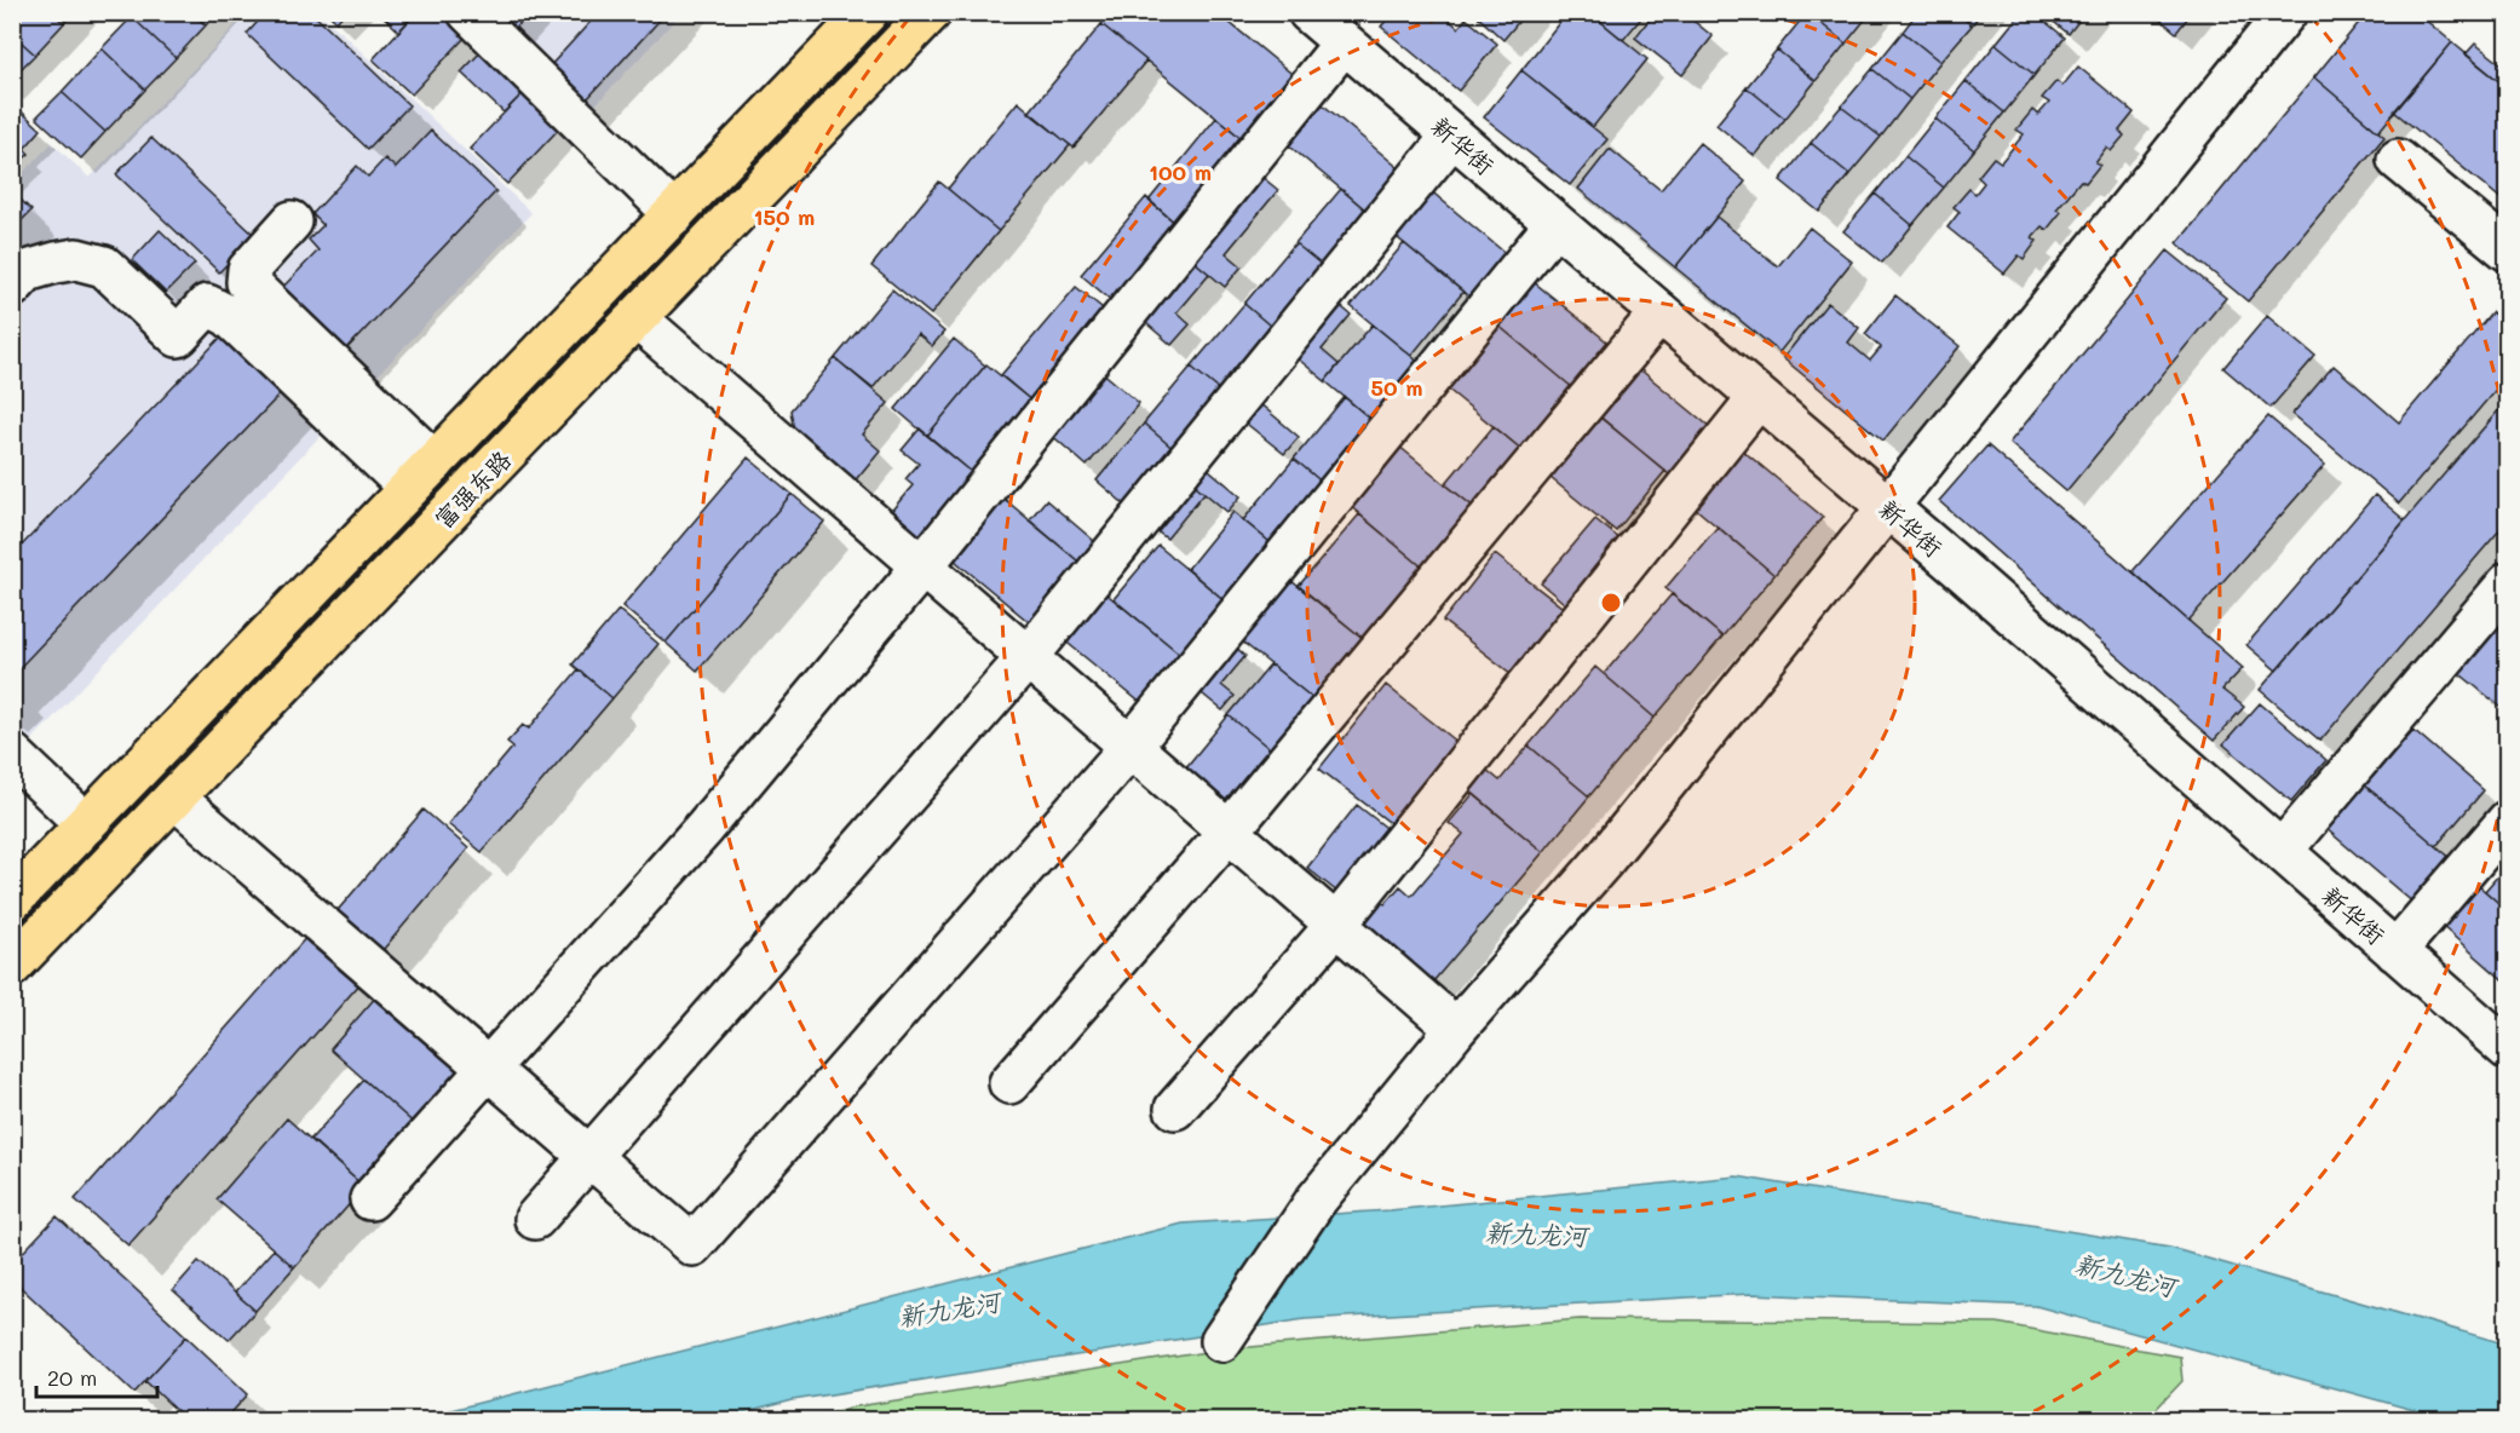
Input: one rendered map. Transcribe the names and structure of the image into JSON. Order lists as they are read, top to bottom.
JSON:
{
  "streets": {
    "main road": ["富强东路"],
    "street": ["新华街"]
  },
  "water": ["新九龙河"],
  "scale_bar": "20 m",
  "rings": ["100 m", "150 m", "50 m"]
}
